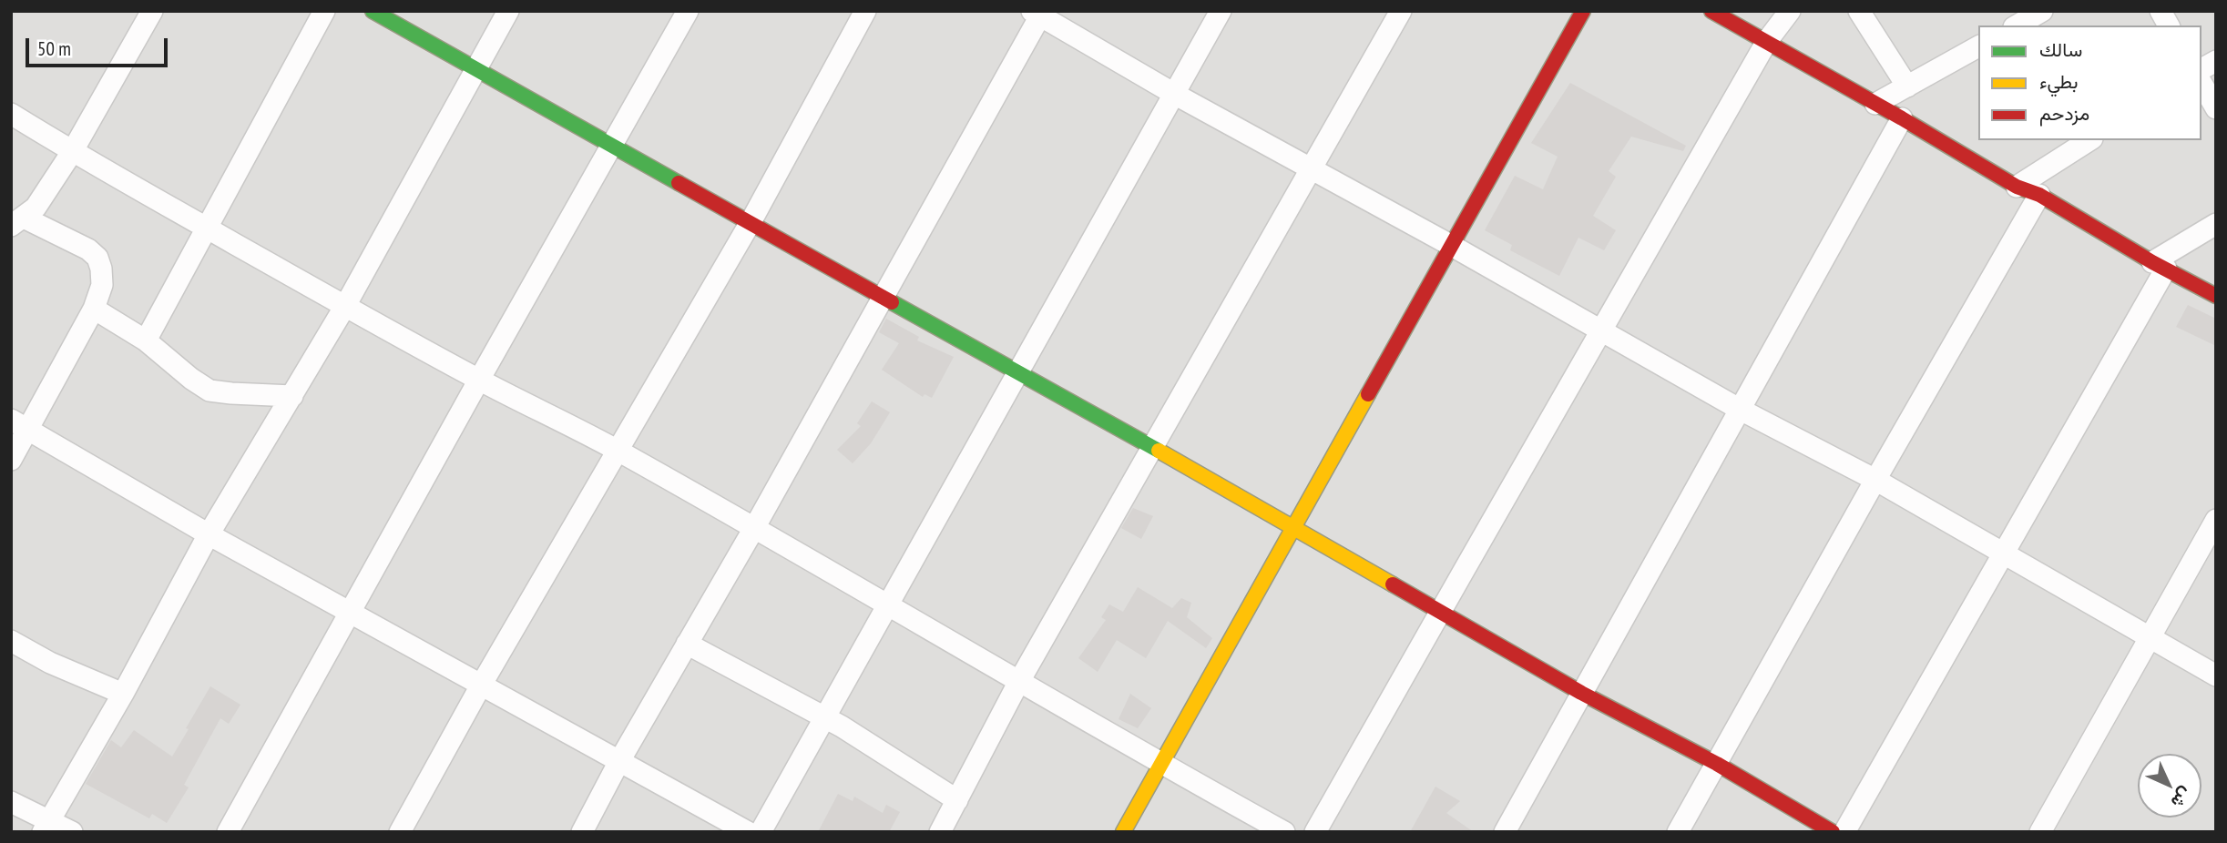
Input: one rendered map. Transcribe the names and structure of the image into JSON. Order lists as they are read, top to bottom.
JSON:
{
  "legend": ["سالك", "بطيء", "مزدحم"],
  "scale_bar": "50 m",
  "north": "bottom right"
}
